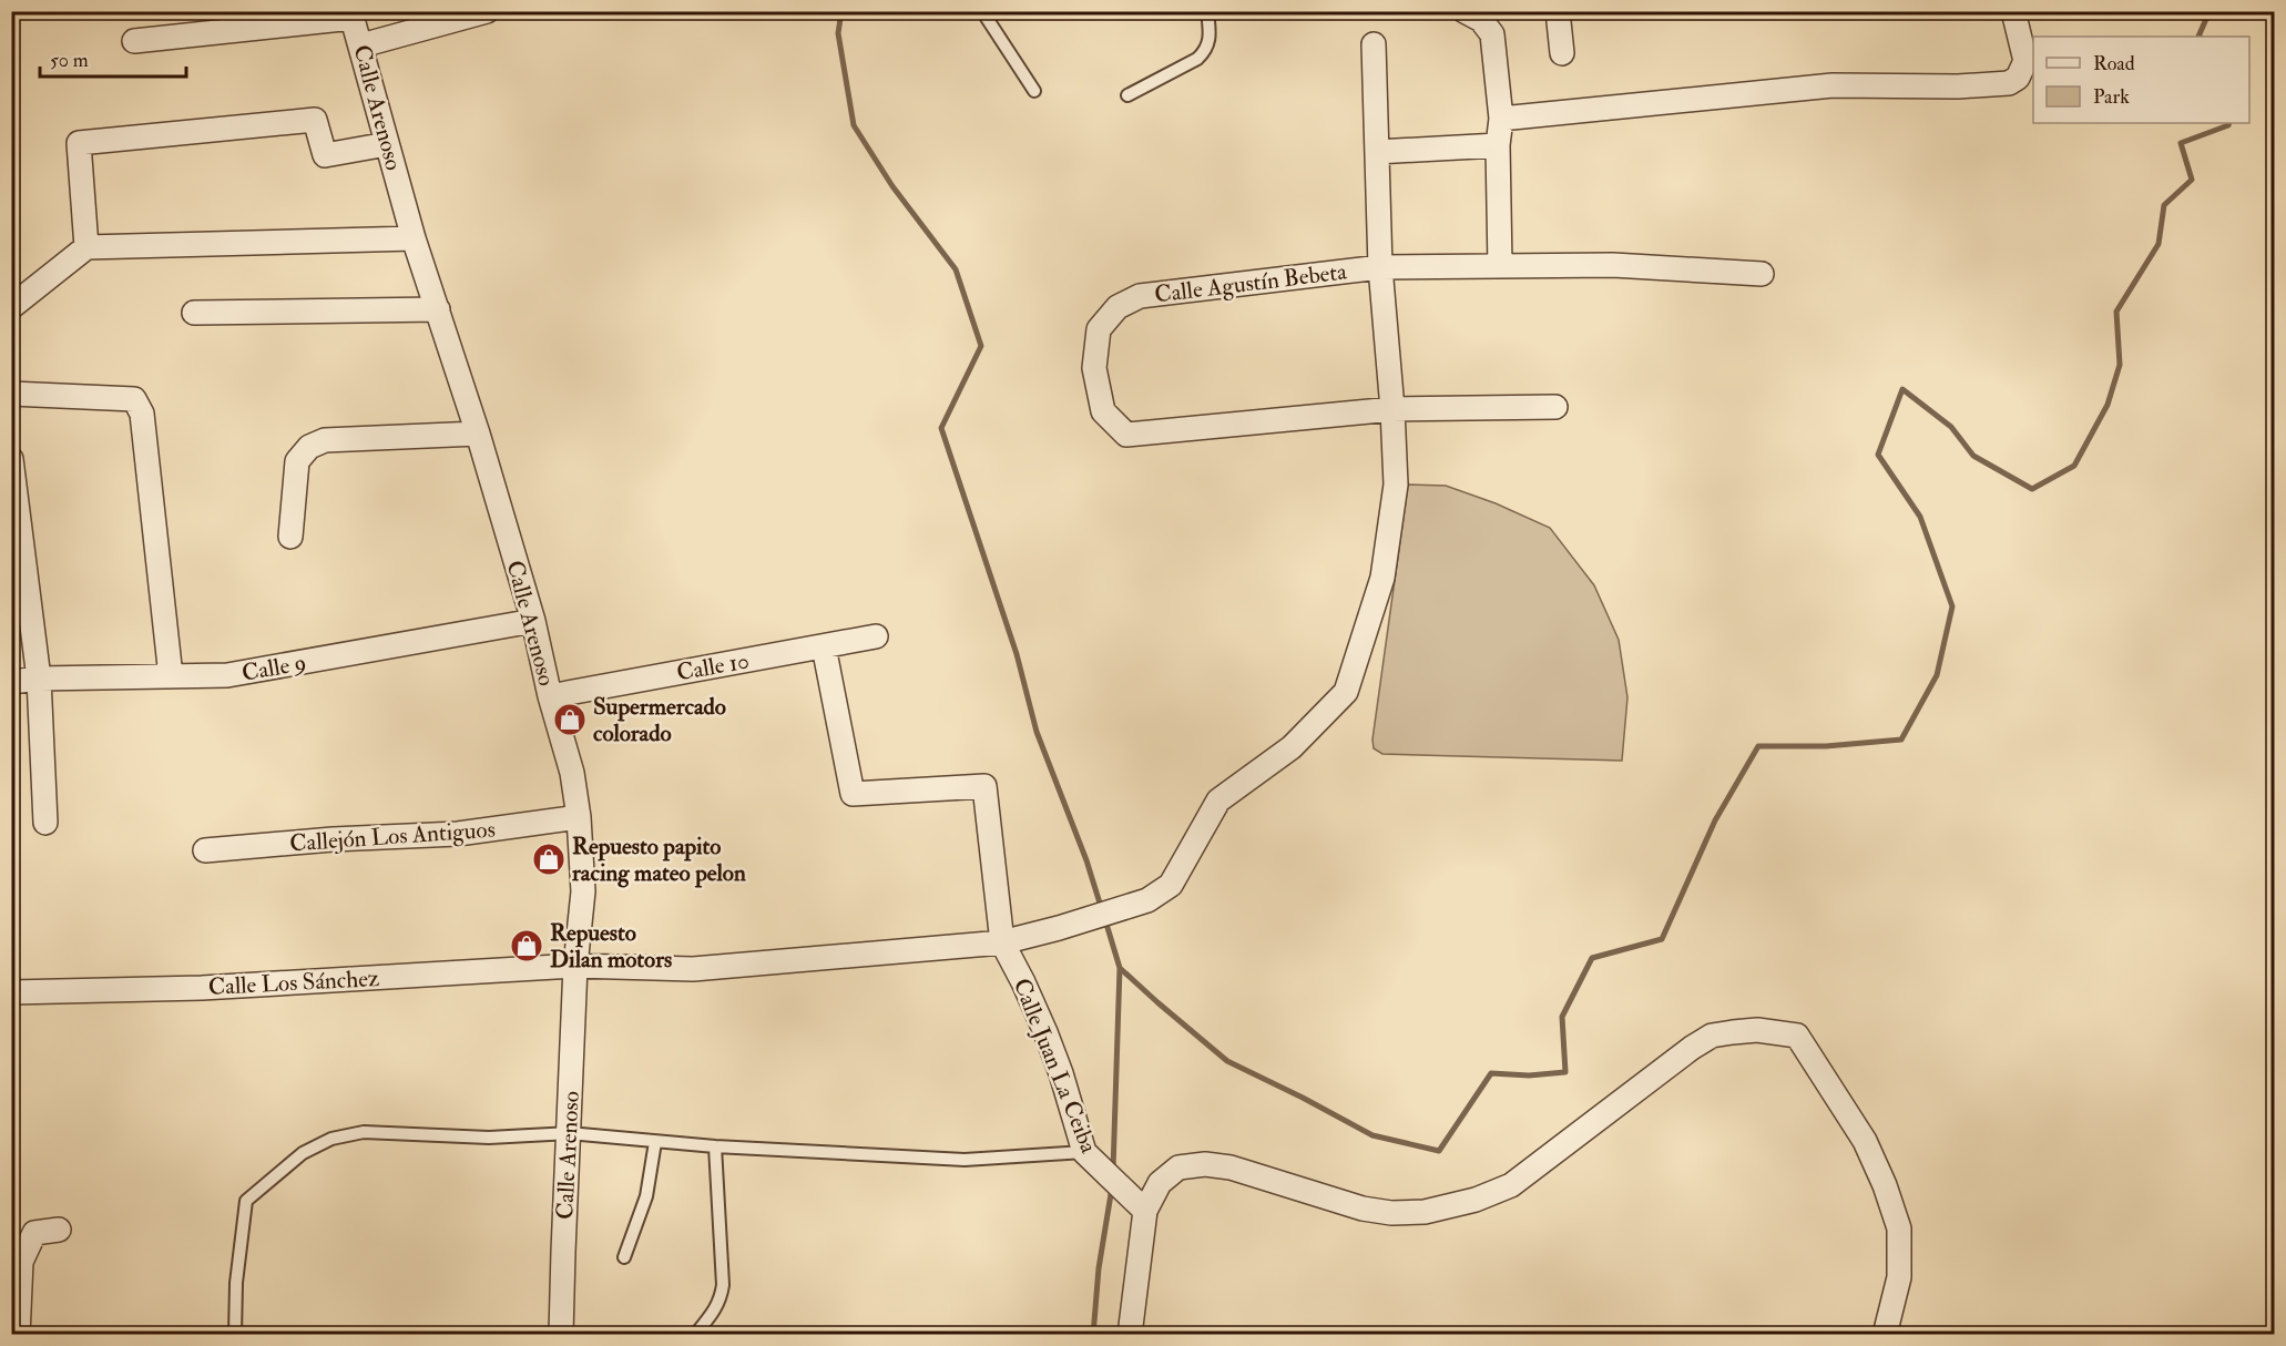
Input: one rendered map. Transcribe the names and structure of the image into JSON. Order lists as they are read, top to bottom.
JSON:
{
  "streets": {
    "street": [
      "Calle Arenoso",
      "Calle Agustín Bebeta",
      "Calle 10",
      "Calle 9",
      "Callejón Los Antiguos",
      "Calle Los Sánchez",
      "Calle Juan La Ceiba"
    ]
  },
  "crossings": [
    ["Calle Arenoso", "Calle 10"],
    ["Calle Arenoso", "Calle 9"],
    ["Calle Arenoso", "Callejón Los Antiguos"],
    ["Calle Arenoso", "Calle Los Sánchez"],
    ["Calle Agustín Bebeta", "Calle Los Sánchez"],
    ["Calle Los Sánchez", "Calle Juan La Ceiba"]
  ],
  "places": {
    "shop": ["Supermercado colorado", "Repuesto papito racing mateo pelon", "Repuesto Dilan motors"]
  },
  "legend": ["Road", "Park"],
  "scale_bar": "50 m"
}
